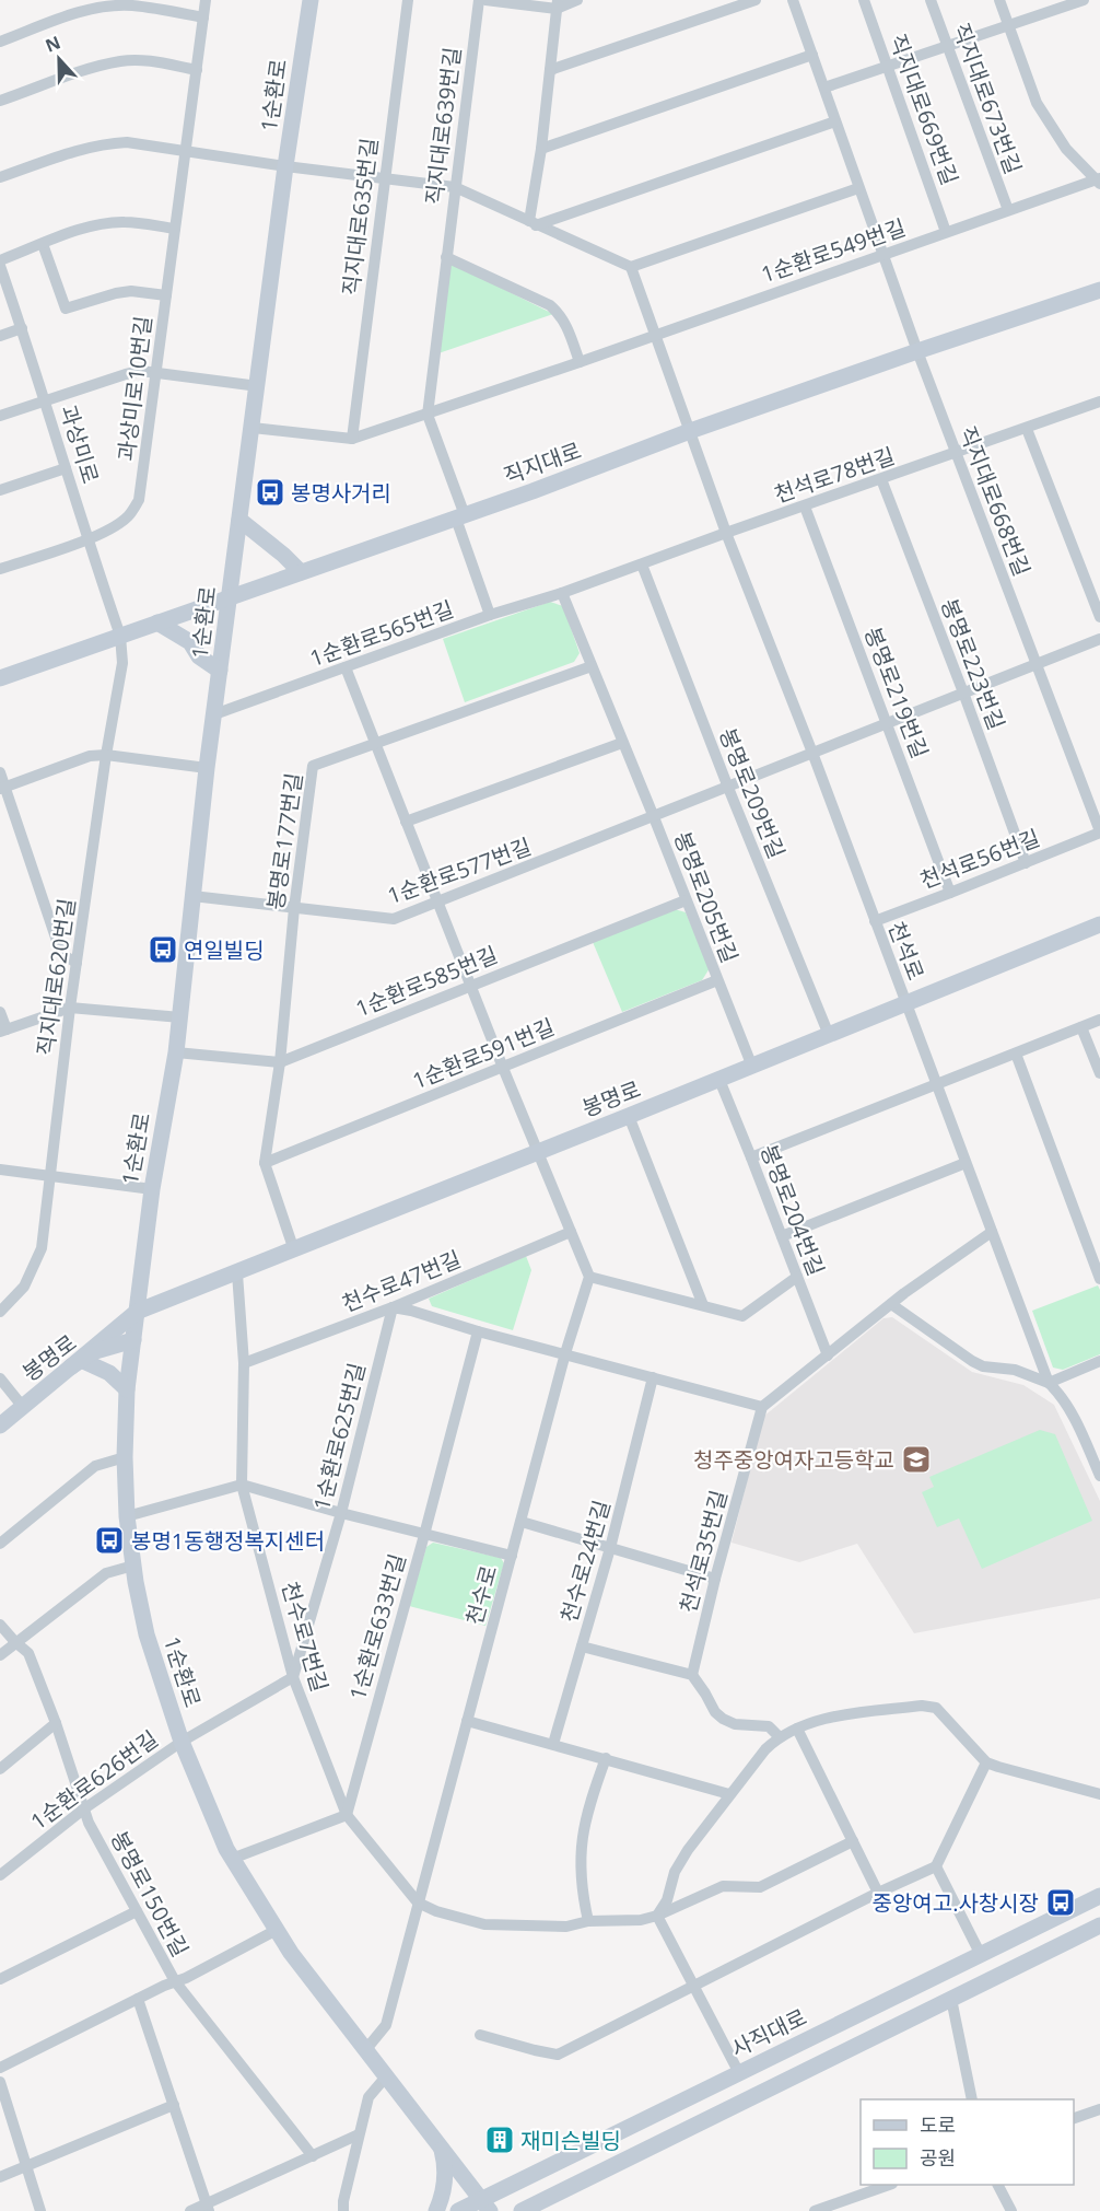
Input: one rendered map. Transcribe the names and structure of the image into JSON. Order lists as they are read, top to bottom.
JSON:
{
  "streets": {
    "street": [
      "1순환로",
      "직지대로673번길",
      "직지대로669번길",
      "직지대로639번길",
      "직지대로635번길",
      "1순환로549번길",
      "과상미로10번길",
      "과상미로",
      "직지대로",
      "천석로78번길",
      "직지대로668번길",
      "1순환로565번길",
      "봉명로223번길",
      "봉명로219번길",
      "봉명로209번길",
      "봉명로177번길",
      "천석로56번길",
      "1순환로577번길",
      "봉명로205번길",
      "천석로",
      "직지대로620번길",
      "1순환로585번길",
      "1순환로591번길",
      "봉명로",
      "봉명로204번길",
      "천수로47번길",
      "1순환로625번길",
      "천석로35번길",
      "천수로24번길",
      "천수로",
      "1순환로633번길",
      "천수로7번길",
      "1순환로626번길",
      "봉명로150번길",
      "사직대로"
    ]
  },
  "crossings": [
    ["1순환로", "1순환로549번길"],
    ["1순환로", "직지대로"],
    ["1순환로", "1순환로565번길"],
    ["1순환로", "1순환로577번길"],
    ["1순환로", "1순환로585번길"],
    ["1순환로", "봉명로"],
    ["1순환로", "천수로"],
    ["1순환로", "1순환로626번길"],
    ["1순환로", "사직대로"],
    ["직지대로673번길", "1순환로549번길"],
    ["직지대로669번길", "1순환로549번길"],
    ["직지대로639번길", "1순환로549번길"],
    ["직지대로639번길", "직지대로"],
    ["직지대로639번길", "1순환로565번길"],
    ["직지대로635번길", "1순환로549번길"],
    ["1순환로549번길", "직지대로668번길"],
    ["1순환로549번길", "천석로"],
    ["과상미로10번길", "과상미로"],
    ["과상미로", "직지대로"],
    ["과상미로", "직지대로620번길"],
    ["직지대로", "직지대로668번길"],
    ["직지대로", "천석로"],
    ["직지대로", "직지대로620번길"],
    ["천석로78번길", "직지대로668번길"],
    ["천석로78번길", "1순환로565번길"],
    ["천석로78번길", "봉명로223번길"],
    ["천석로78번길", "봉명로219번길"],
    ["천석로78번길", "봉명로209번길"],
    ["천석로78번길", "천석로"],
    ["직지대로668번길", "천석로56번길"],
    ["직지대로668번길", "1순환로577번길"],
    ["1순환로565번길", "봉명로209번길"],
    ["1순환로565번길", "봉명로205번길"],
    ["봉명로223번길", "천석로56번길"],
    ["봉명로223번길", "1순환로577번길"],
    ["봉명로219번길", "천석로56번길"],
    ["봉명로219번길", "1순환로577번길"],
    ["봉명로209번길", "1순환로577번길"],
    ["봉명로209번길", "봉명로"],
    ["봉명로177번길", "1순환로577번길"],
    ["봉명로177번길", "봉명로205번길"],
    ["봉명로177번길", "1순환로585번길"],
    ["봉명로177번길", "1순환로591번길"],
    ["봉명로177번길", "봉명로"],
    ["천석로56번길", "천석로"],
    ["1순환로577번길", "봉명로205번길"],
    ["1순환로577번길", "천석로"],
    ["봉명로205번길", "1순환로585번길"],
    ["봉명로205번길", "1순환로591번길"],
    ["봉명로205번길", "봉명로"],
    ["천석로", "봉명로"],
    ["봉명로", "봉명로204번길"],
    ["봉명로", "천수로7번길"],
    ["천수로47번길", "1순환로625번길"],
    ["천수로47번길", "천수로7번길"],
    ["1순환로625번길", "천수로7번길"],
    ["천석로35번길", "천수로24번길"],
    ["천수로", "천수로7번길"],
    ["1순환로633번길", "천수로7번길"],
    ["1순환로626번길", "봉명로150번길"]
  ],
  "places": {
    "bus stop": [
      "봉명사거리",
      "연일빌딩",
      "봉명1동행정복지센터",
      "중앙여고.사창시장"
    ],
    "school or university": ["청주중앙여자고등학교"],
    "building": ["재미슨빌딩"]
  },
  "legend": ["도로", "공원"],
  "north": "top"
}
